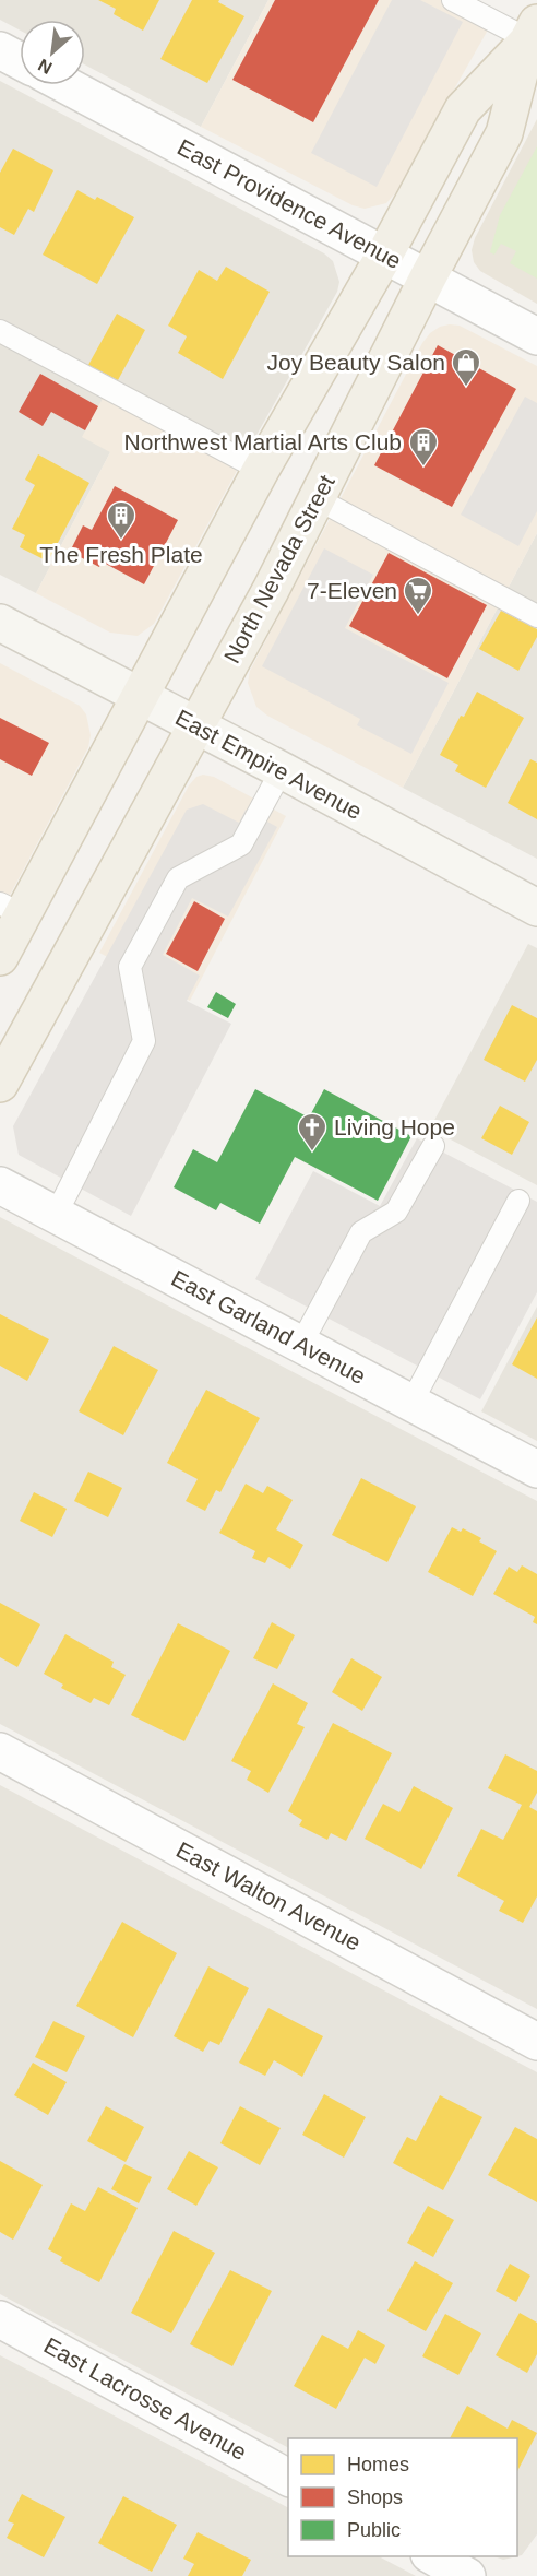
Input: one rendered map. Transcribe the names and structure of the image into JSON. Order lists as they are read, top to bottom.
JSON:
{
  "streets": {
    "main road": ["North Nevada Street"],
    "street": [
      "East Providence Avenue",
      "East Empire Avenue",
      "East Garland Avenue",
      "East Walton Avenue",
      "East Lacrosse Avenue"
    ]
  },
  "crossings": [
    ["East Providence Avenue", "North Nevada Street"],
    ["North Nevada Street", "East Empire Avenue"]
  ],
  "places": {
    "shop": ["Joy Beauty Salon"],
    "building": ["Northwest Martial Arts Club", "The Fresh Plate"],
    "supermarket": ["7-Eleven"],
    "church": ["Living Hope"]
  },
  "legend": ["Homes", "Shops", "Public"],
  "north": "bottom left"
}
